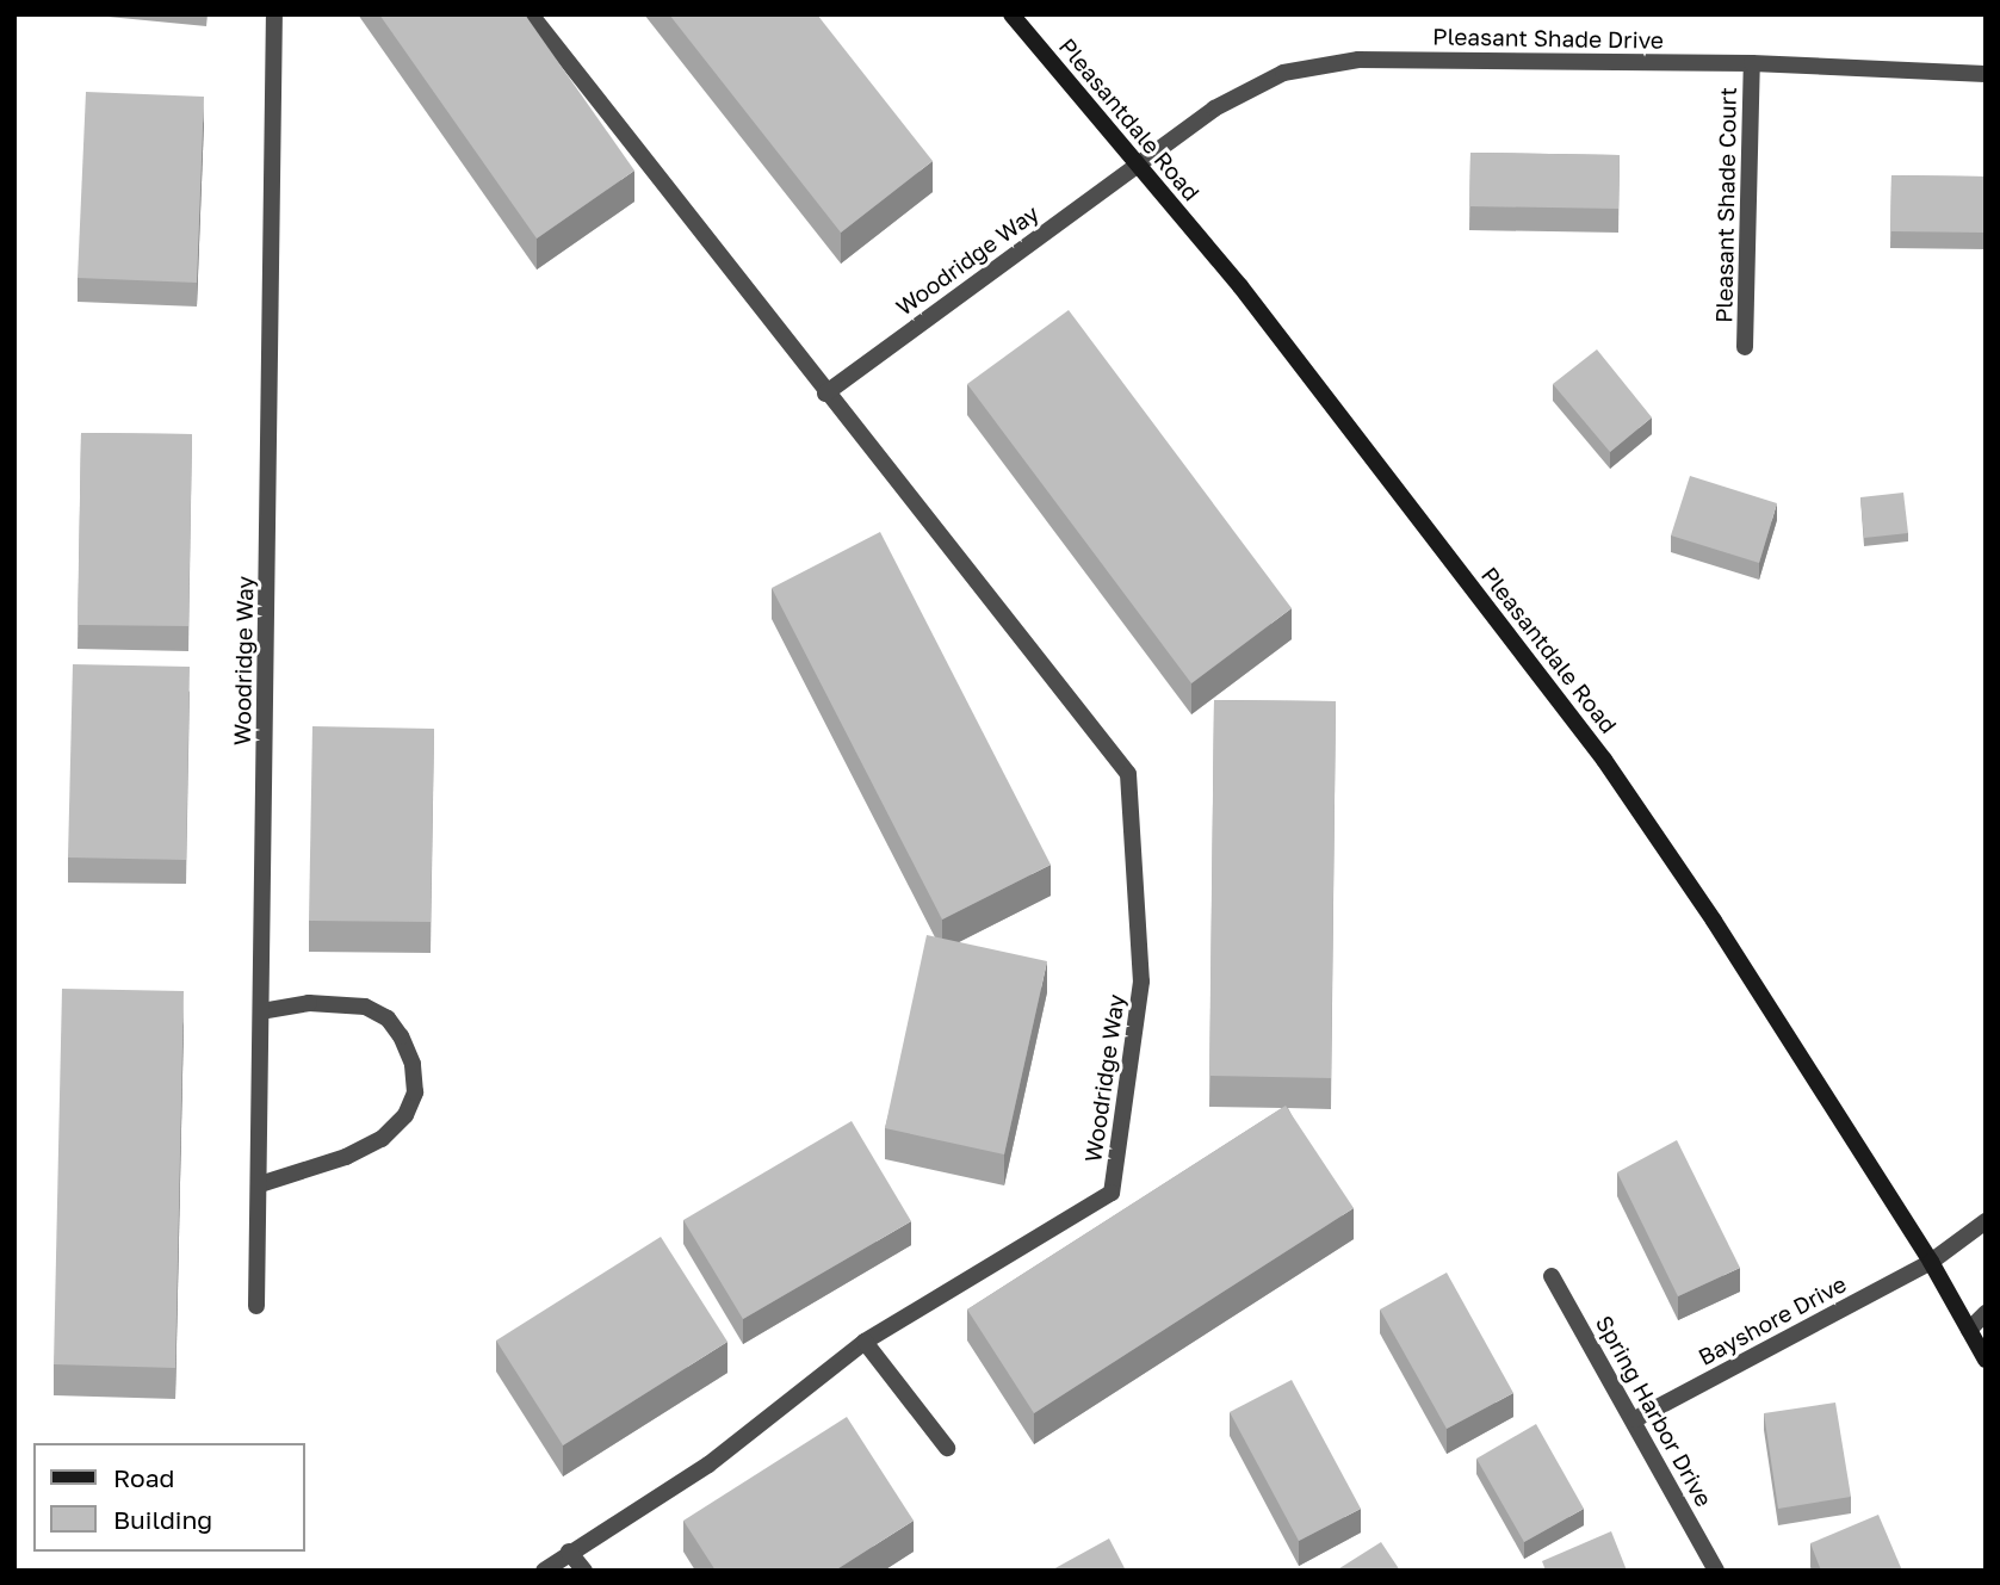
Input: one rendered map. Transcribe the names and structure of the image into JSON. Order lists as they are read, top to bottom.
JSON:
{
  "streets": {
    "main road": ["Pleasantdale Road"],
    "street": [
      "Pleasant Shade Drive",
      "Pleasant Shade Court",
      "Woodridge Way",
      "Bayshore Drive",
      "Spring Harbor Drive"
    ]
  },
  "crossings": [
    ["Pleasant Shade Drive", "Pleasantdale Road"],
    ["Pleasant Shade Drive", "Pleasant Shade Court"],
    ["Pleasant Shade Drive", "Woodridge Way"],
    ["Pleasantdale Road", "Woodridge Way"],
    ["Pleasantdale Road", "Bayshore Drive"],
    ["Bayshore Drive", "Spring Harbor Drive"]
  ],
  "legend": ["Road", "Building"]
}
